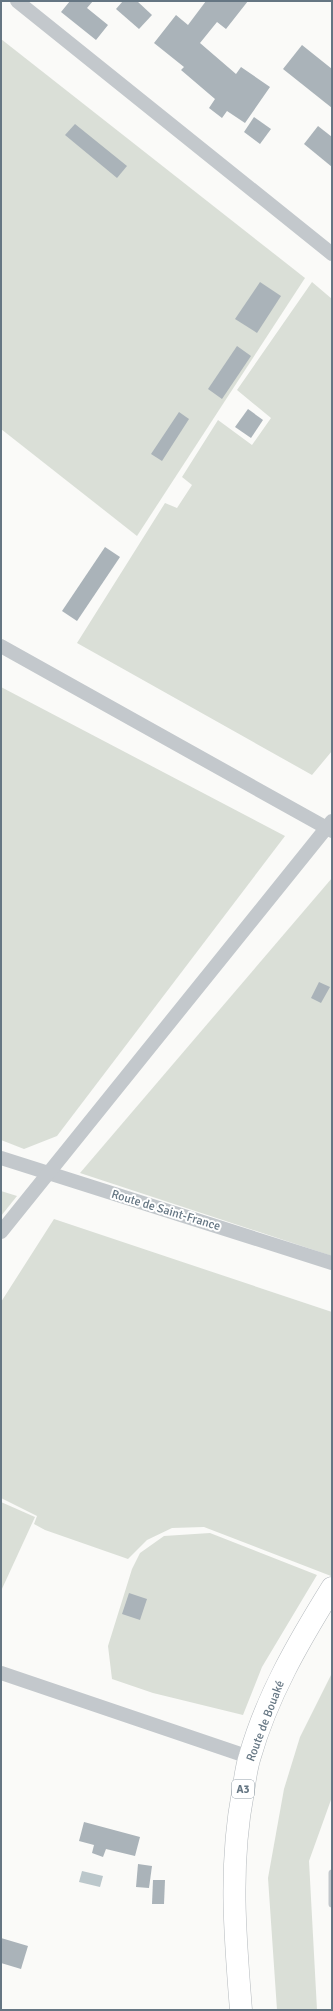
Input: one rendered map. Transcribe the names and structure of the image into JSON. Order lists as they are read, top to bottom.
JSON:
{
  "streets": {
    "highway": ["Route de Bouaké", "A3"],
    "street": ["Route de Saint-France"]
  }
}
